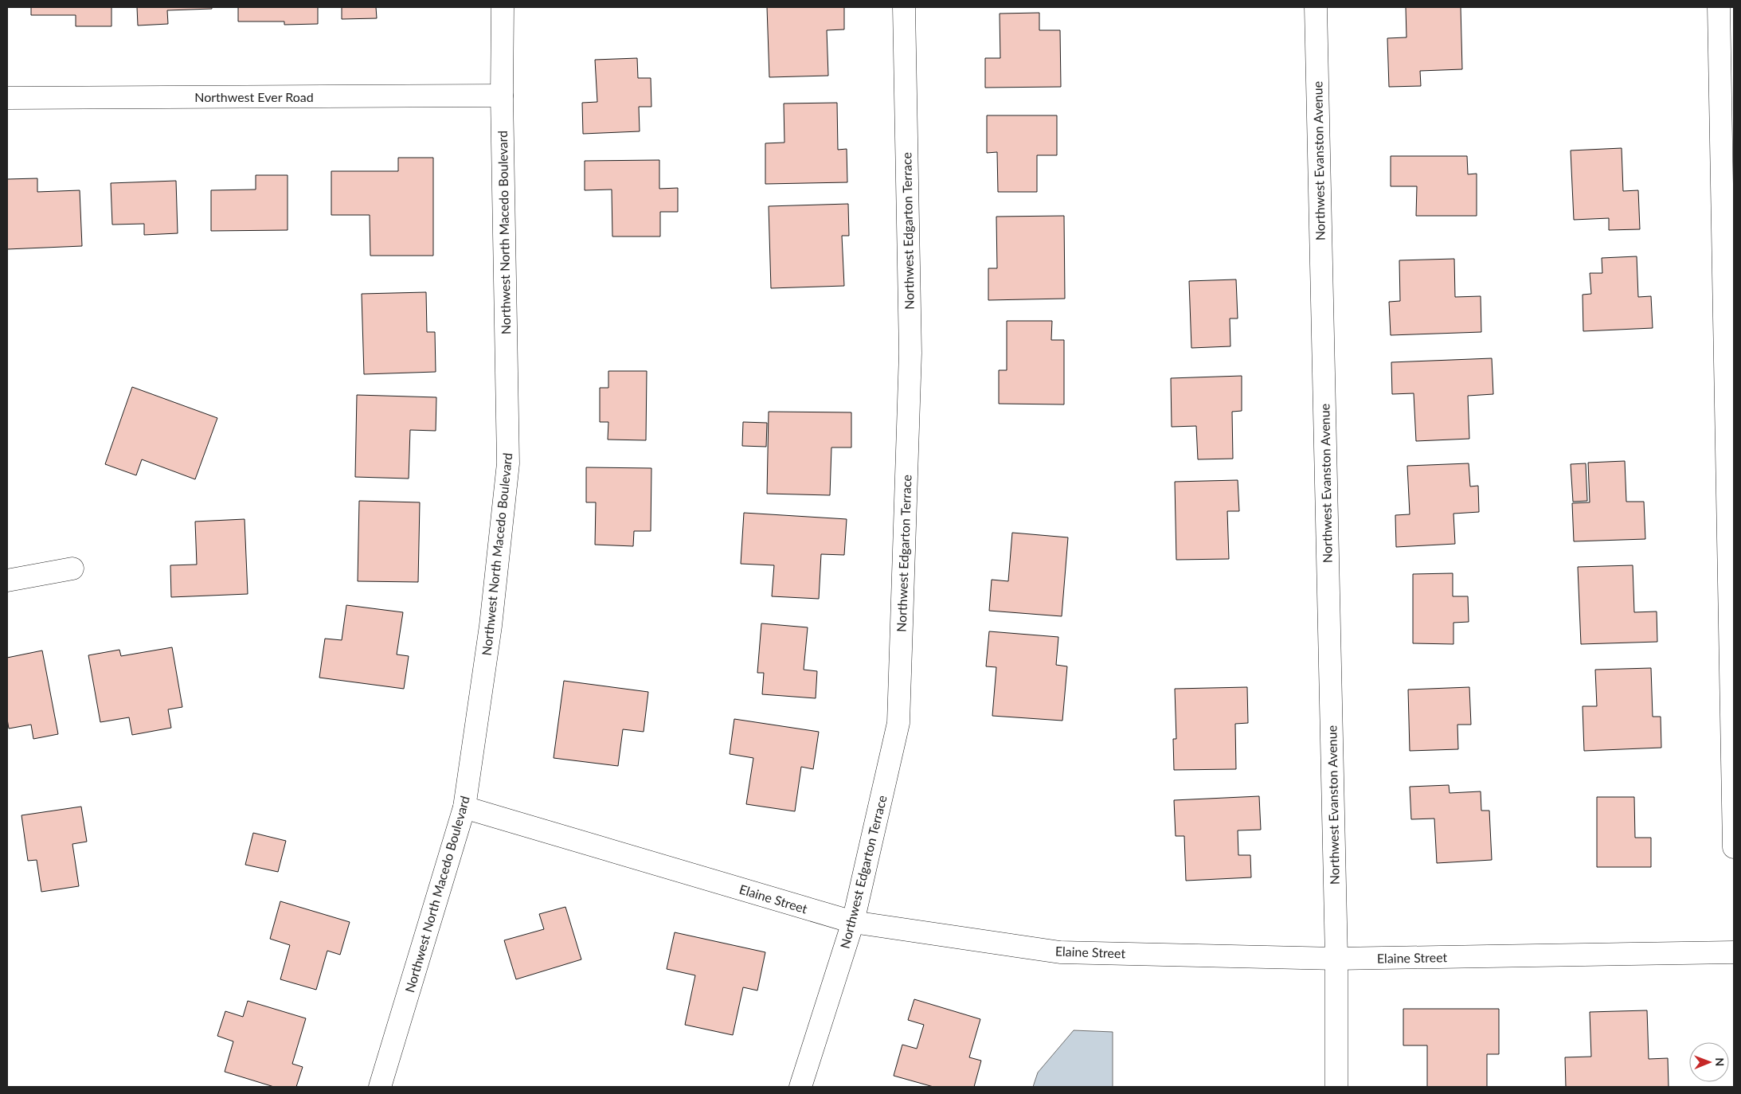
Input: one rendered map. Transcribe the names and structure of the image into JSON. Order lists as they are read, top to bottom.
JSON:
{
  "streets": {
    "street": [
      "Northwest Ever Road",
      "Northwest Evanston Avenue",
      "Northwest Edgarton Terrace",
      "Northwest North Macedo Boulevard",
      "Elaine Street"
    ]
  },
  "crossings": [
    ["Northwest Ever Road", "Northwest North Macedo Boulevard"],
    ["Northwest Evanston Avenue", "Elaine Street"],
    ["Northwest Edgarton Terrace", "Elaine Street"],
    ["Northwest North Macedo Boulevard", "Elaine Street"]
  ],
  "north": "right"
}
